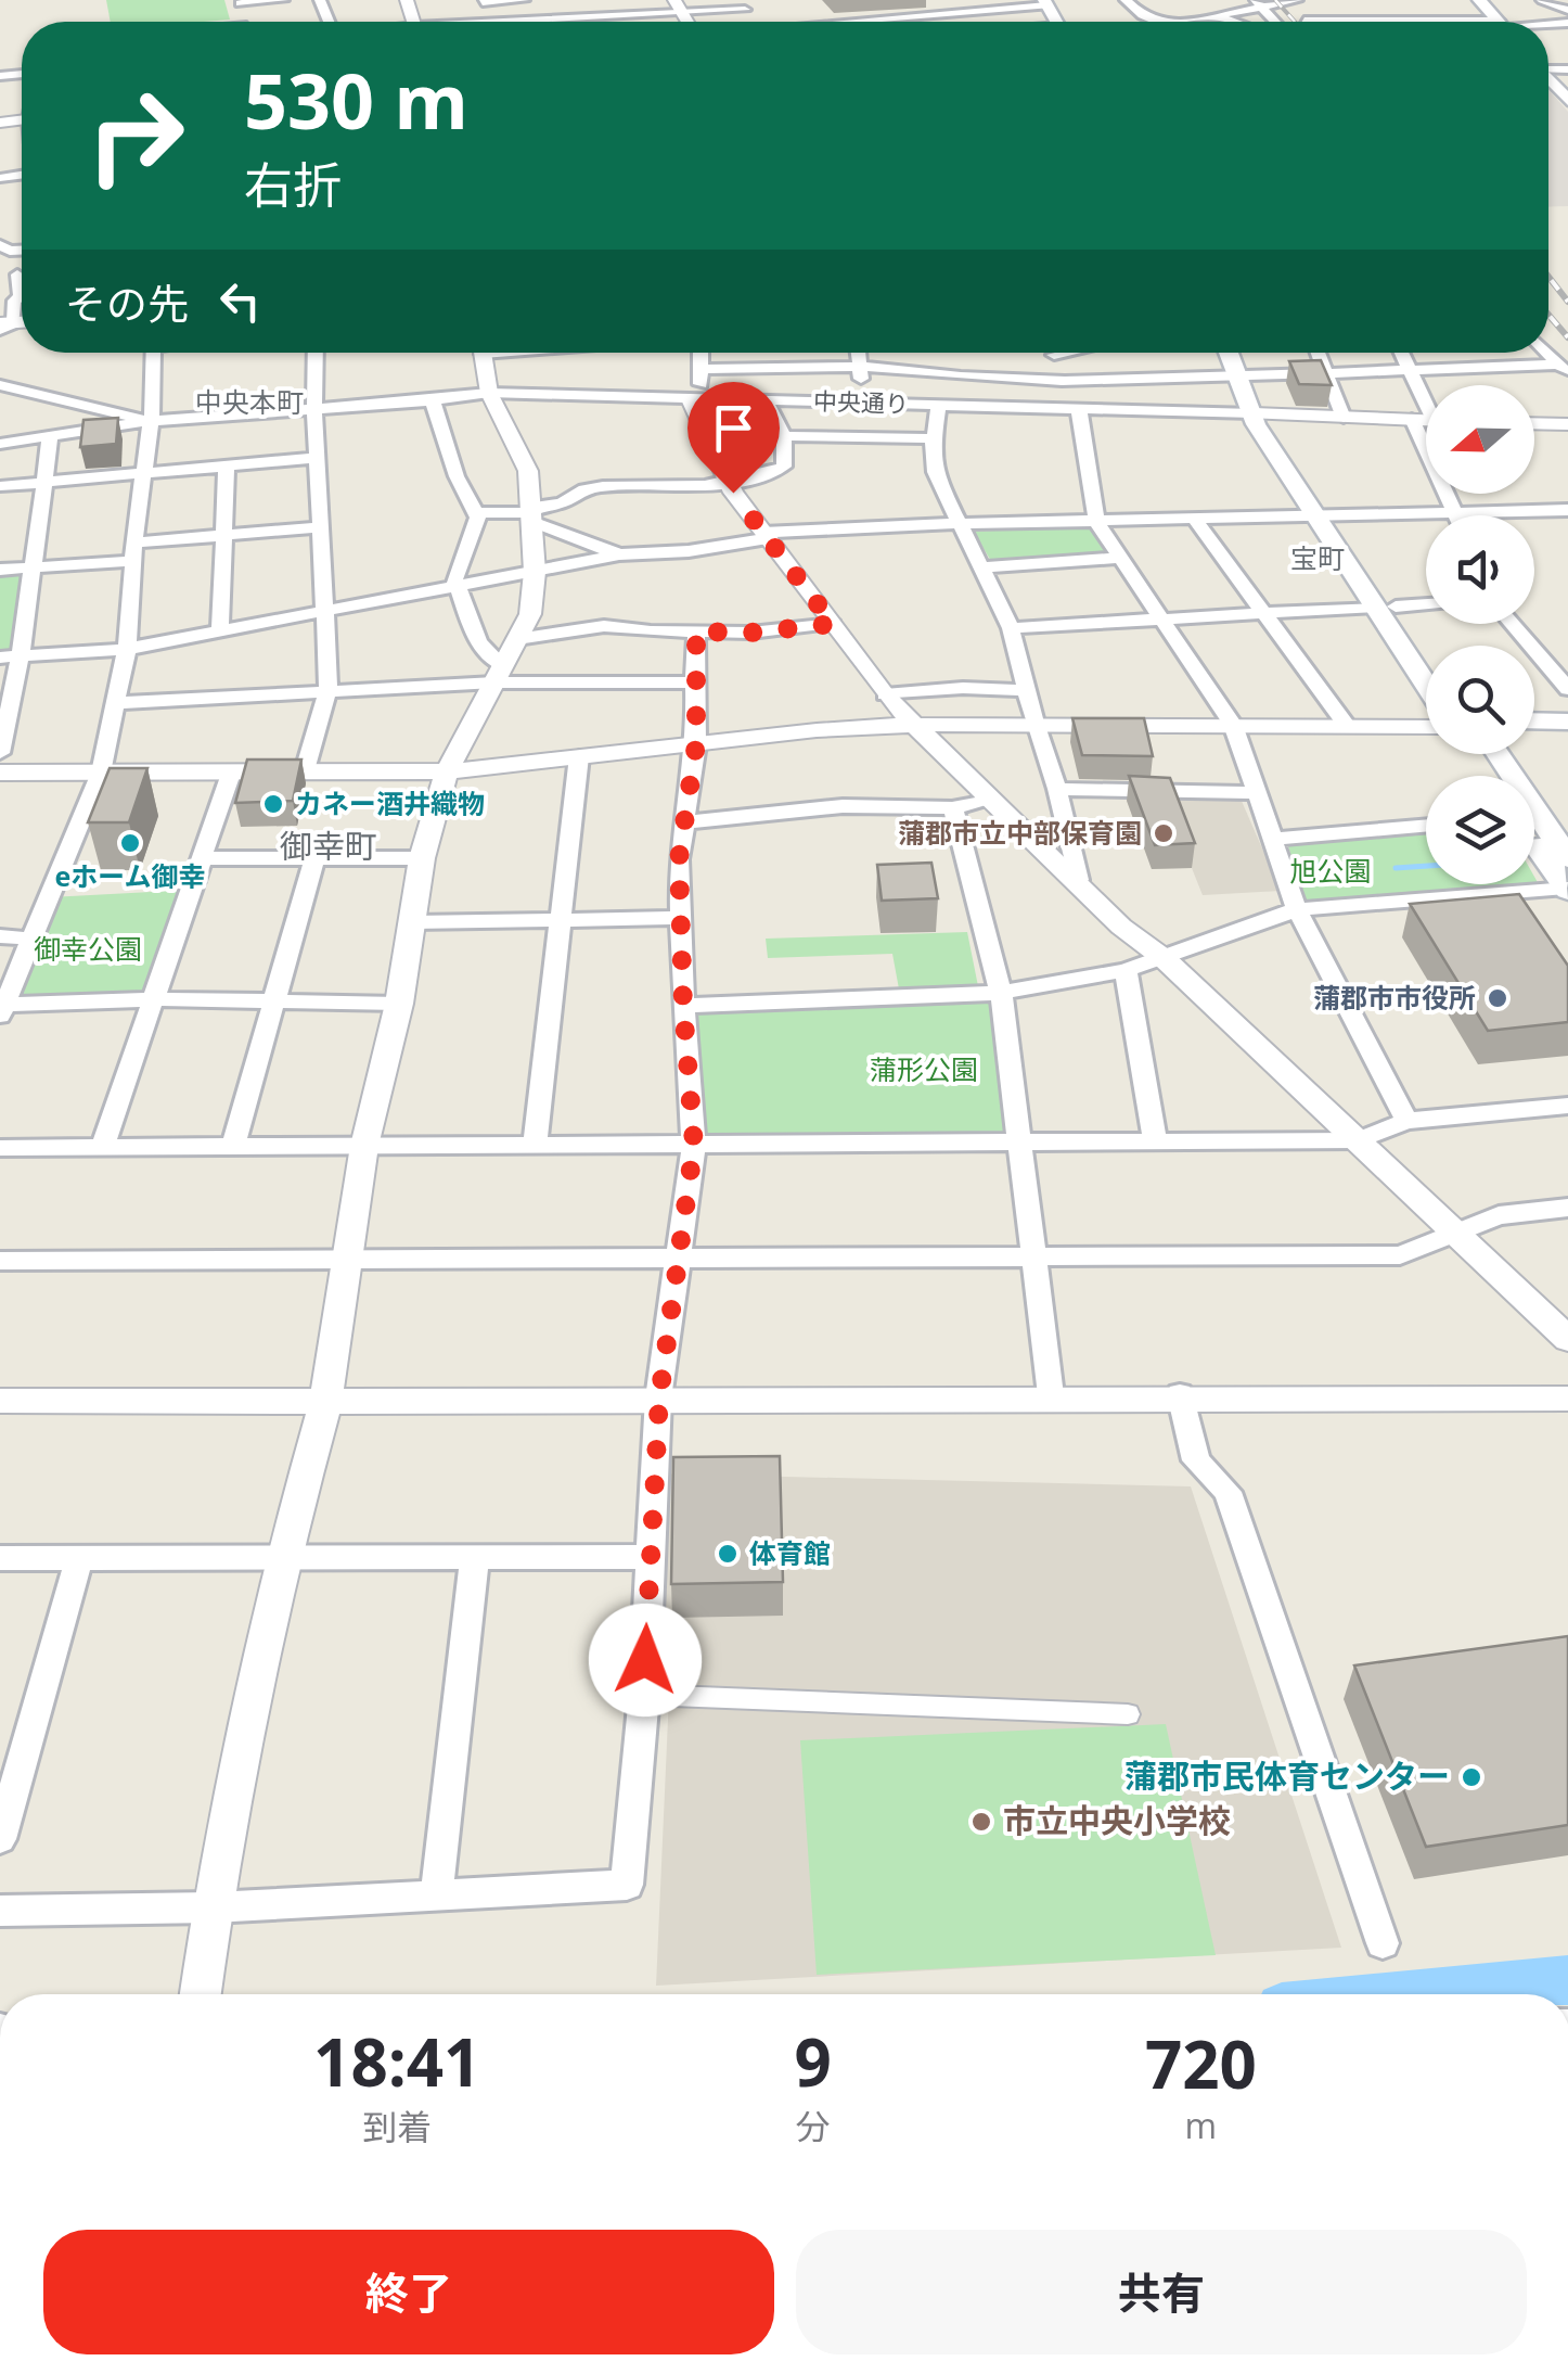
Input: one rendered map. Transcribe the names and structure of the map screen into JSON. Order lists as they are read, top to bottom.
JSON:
{
  "streets": {
    "street": ["中央通り"]
  },
  "districts": ["中央本町", "宝町", "御幸町"],
  "parks": ["旭公園", "御幸公園", "蒲形公園"],
  "places": [
    "カネー酒井織物",
    "蒲郡市立中部保育園",
    "eホーム御幸",
    "蒲郡市市役所",
    "体育館",
    "蒲郡市民体育センター",
    "市立中央小学校"
  ],
  "north": "left",
  "page": {
    "turn": ["530 m", "右折"],
    "then": "その先",
    "eta": [
      "18:41",
      "到着",
      "9",
      "分",
      "720",
      "m"
    ],
    "buttons": ["終了", "共有"]
  }
}
